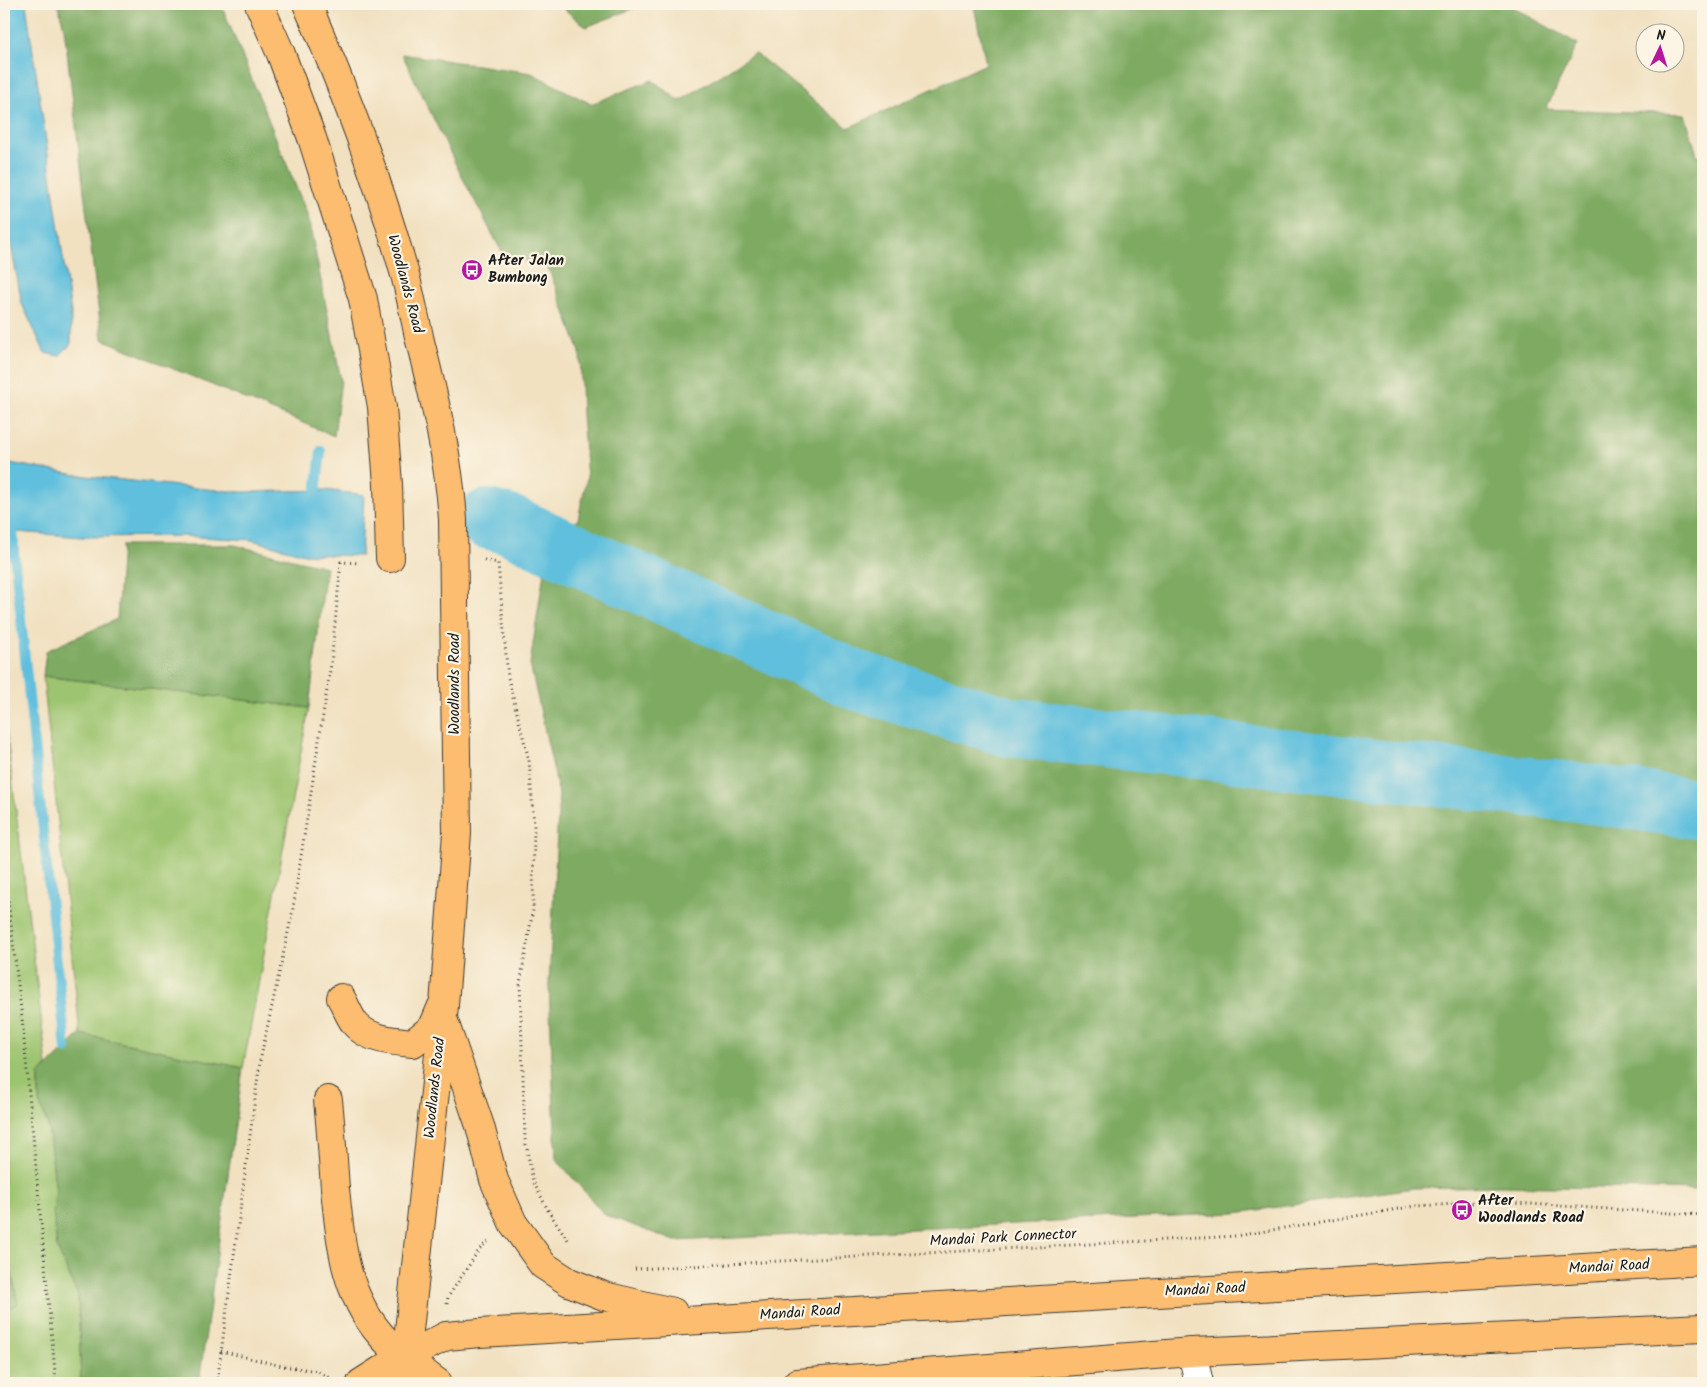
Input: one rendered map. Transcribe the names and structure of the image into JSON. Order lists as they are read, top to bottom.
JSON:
{
  "streets": {
    "main road": ["Woodlands Road", "Mandai Road"],
    "path": ["Mandai Park Connector"]
  },
  "places": {
    "bus stop": ["After Jalan Bumbong", "After Woodlands Road"]
  },
  "north": "top"
}
